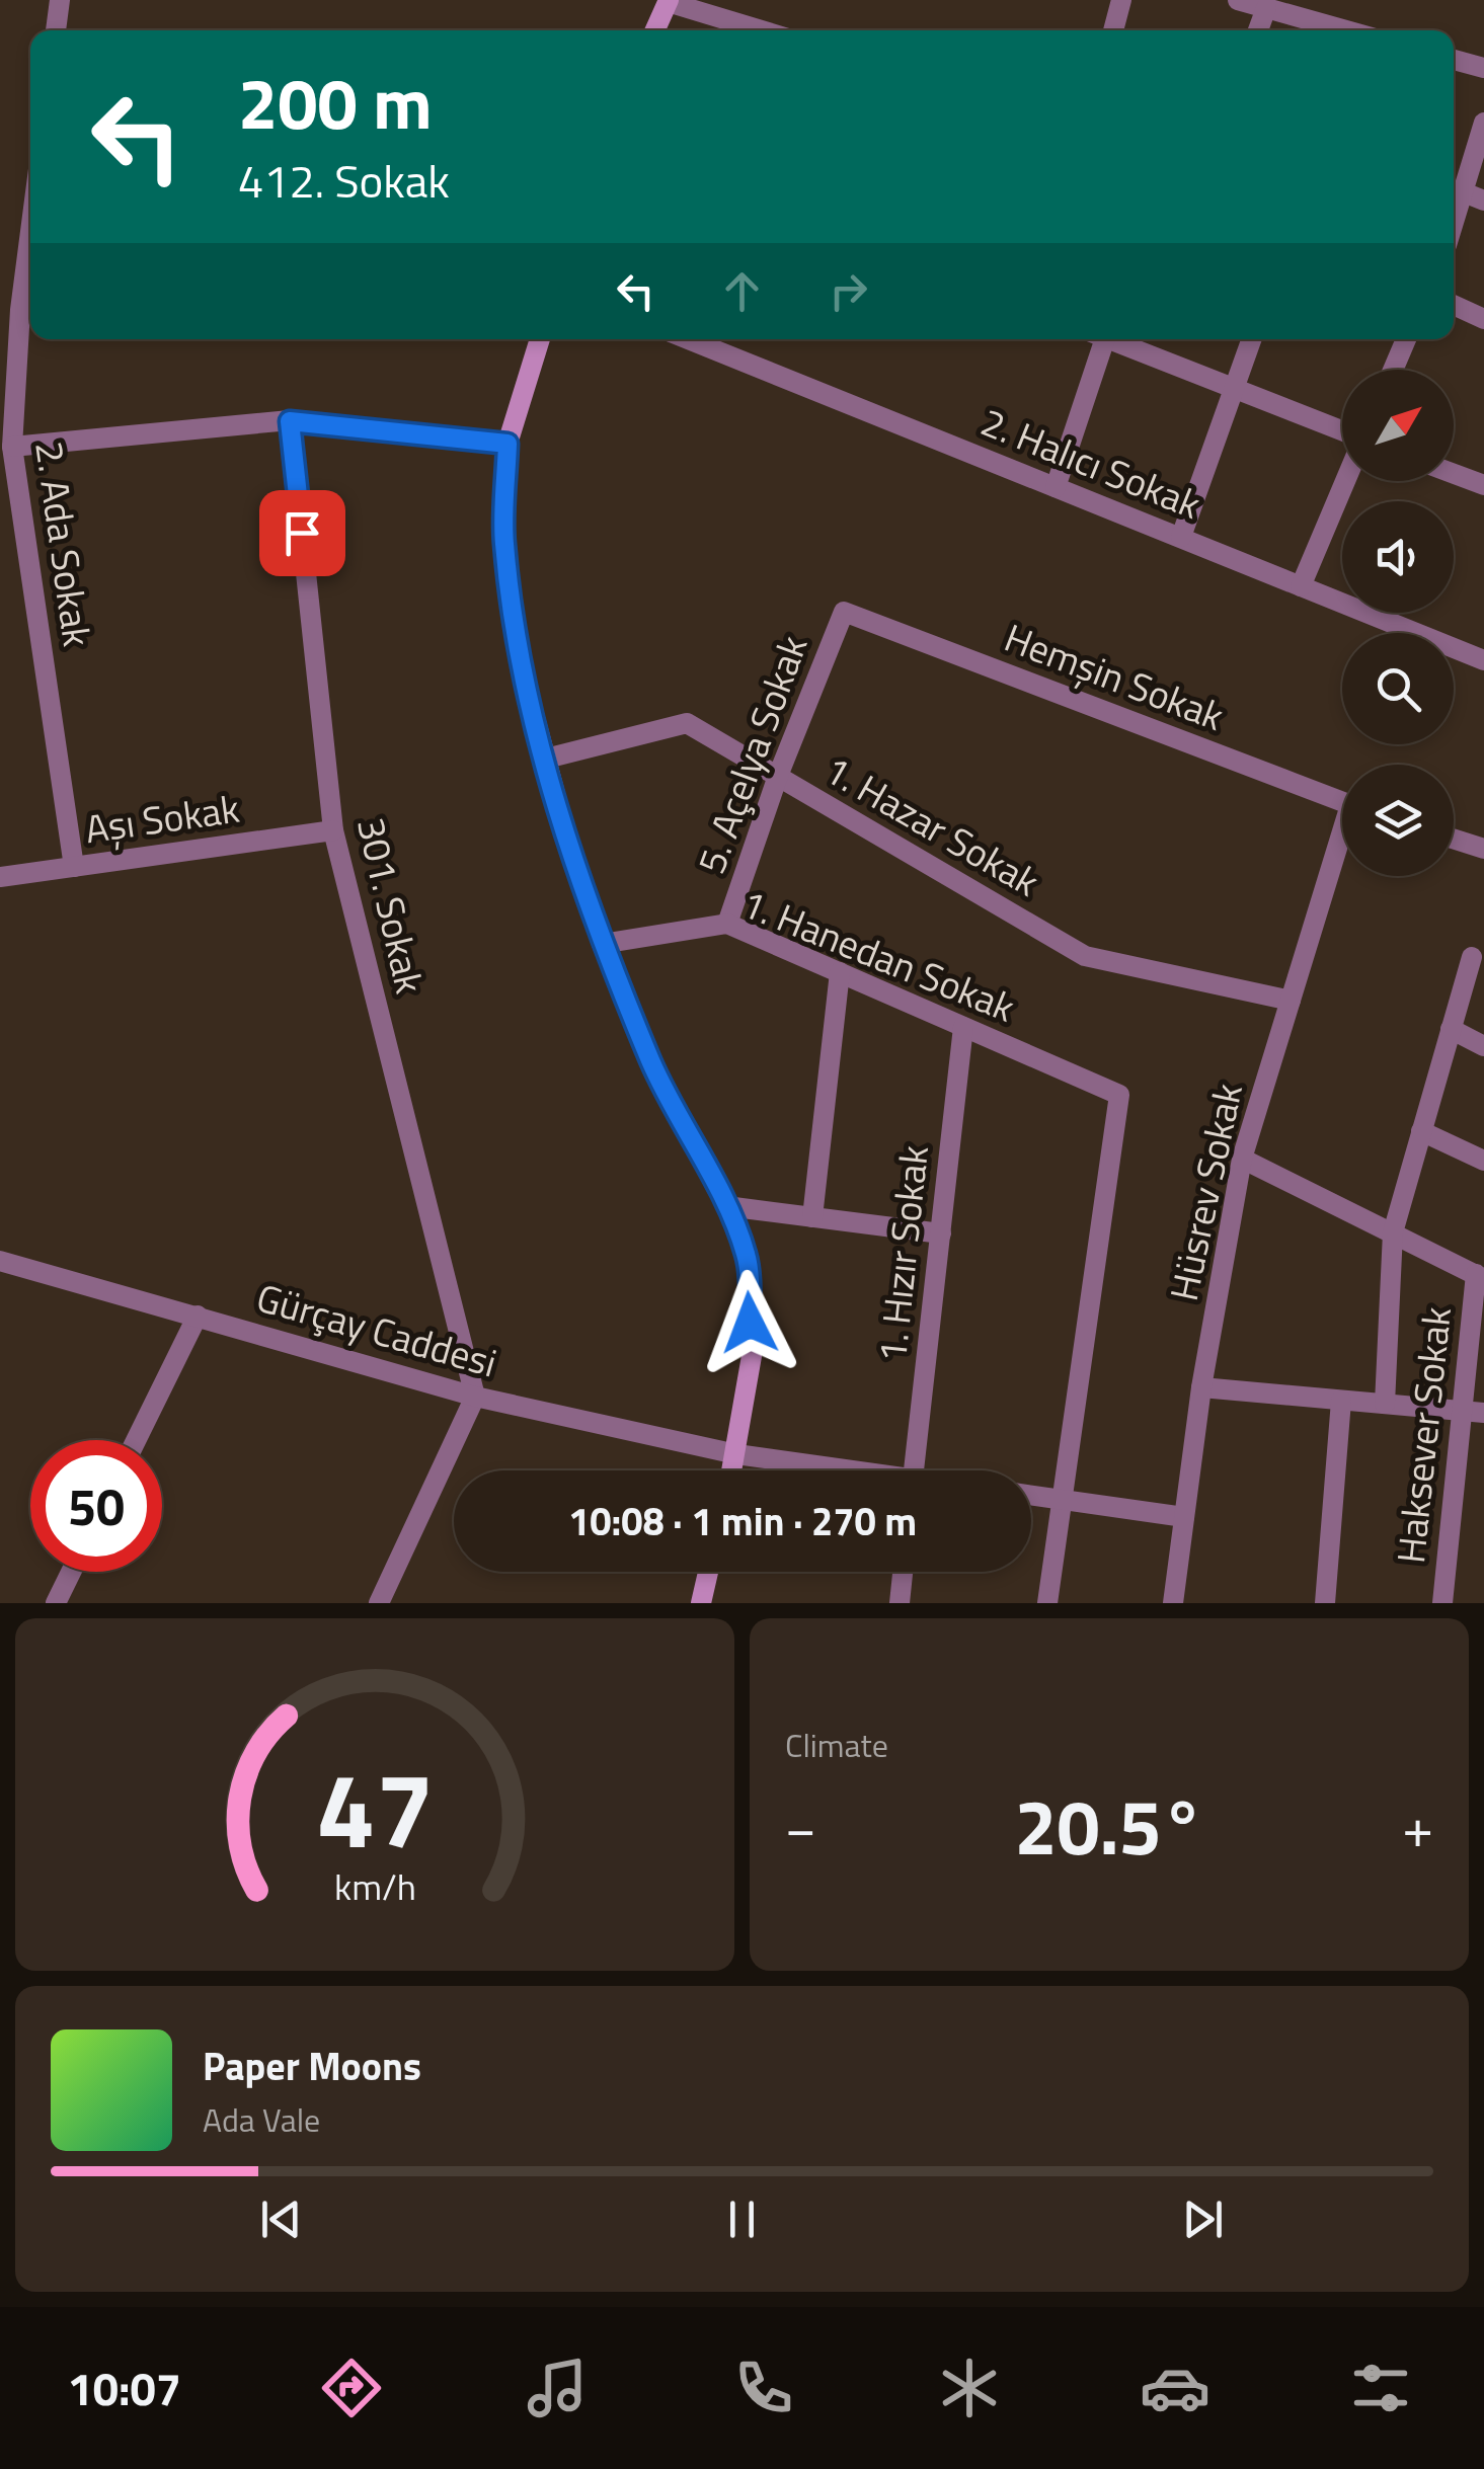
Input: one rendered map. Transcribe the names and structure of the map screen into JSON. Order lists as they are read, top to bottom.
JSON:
{
  "streets": {
    "street": [
      "2. Halıcı Sokak",
      "2. Ada Sokak",
      "Hemşin Sokak",
      "5. Açelya Sokak",
      "Aşı Sokak",
      "1. Hazar Sokak",
      "301. Sokak",
      "1. Hanedan Sokak",
      "Hüsrev Sokak",
      "1. Hızır Sokak",
      "Gürçay Caddesi",
      "Haksever Sokak"
    ]
  },
  "crossings": [
    ["2. Ada Sokak", "Aşı Sokak"],
    ["Hemşin Sokak", "5. Açelya Sokak"],
    ["5. Açelya Sokak", "1. Hazar Sokak"],
    ["5. Açelya Sokak", "1. Hanedan Sokak"],
    ["Aşı Sokak", "301. Sokak"],
    ["1. Hazar Sokak", "Hüsrev Sokak"],
    ["301. Sokak", "Gürçay Caddesi"],
    ["1. Hanedan Sokak", "1. Hızır Sokak"]
  ],
  "north": "top right",
  "page": {
    "turn": ["200 m", "412. Sokak"],
    "limit": "50",
    "trip": "10:08 · 1 min · 270 m",
    "tile": "Climate",
    "heat": ["−", "20.5°", "+"],
    "song": ["Paper Moons", "Ada Vale"],
    "tabs": "10:07",
    "gauge": ["47", "km/h"]
  }
}
